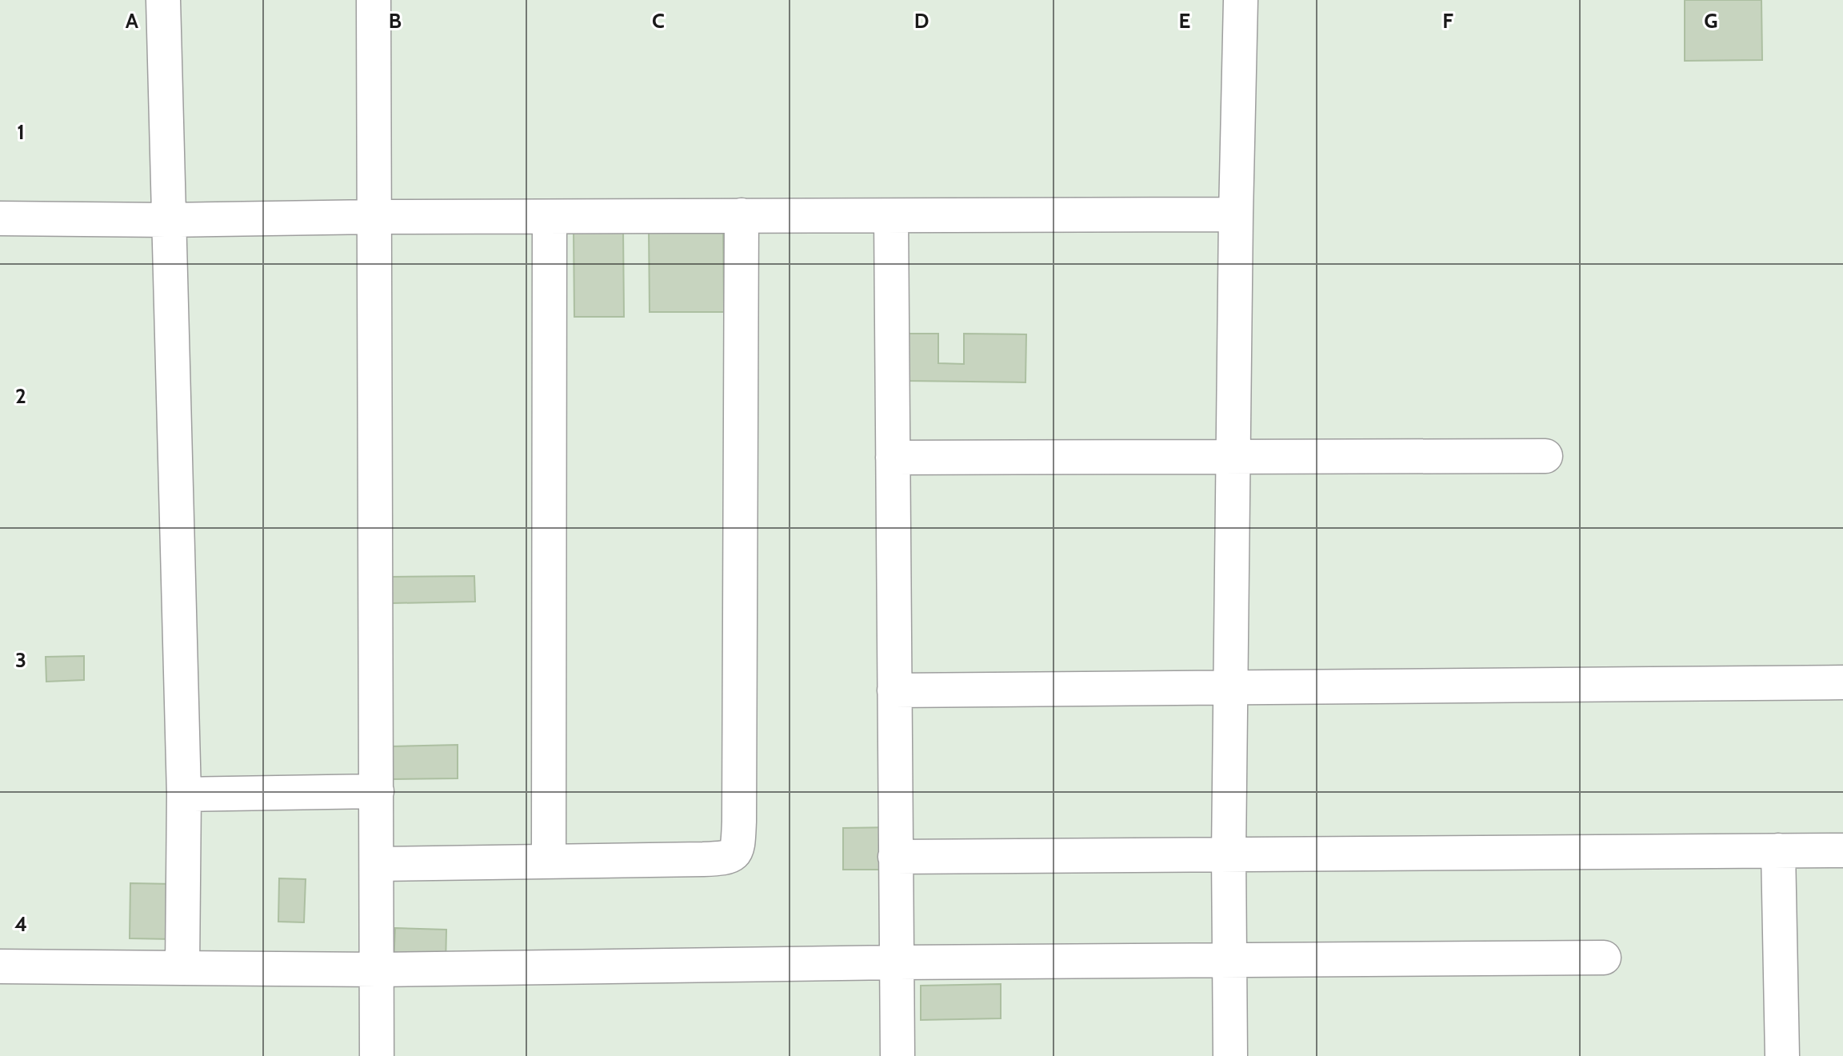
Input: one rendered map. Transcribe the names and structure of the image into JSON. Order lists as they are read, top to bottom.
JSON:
{
  "grid": {
    "columns": [
      "A",
      "B",
      "C",
      "D",
      "E",
      "F",
      "G"
    ],
    "rows": [
      "1",
      "2",
      "3",
      "4"
    ]
  }
}
